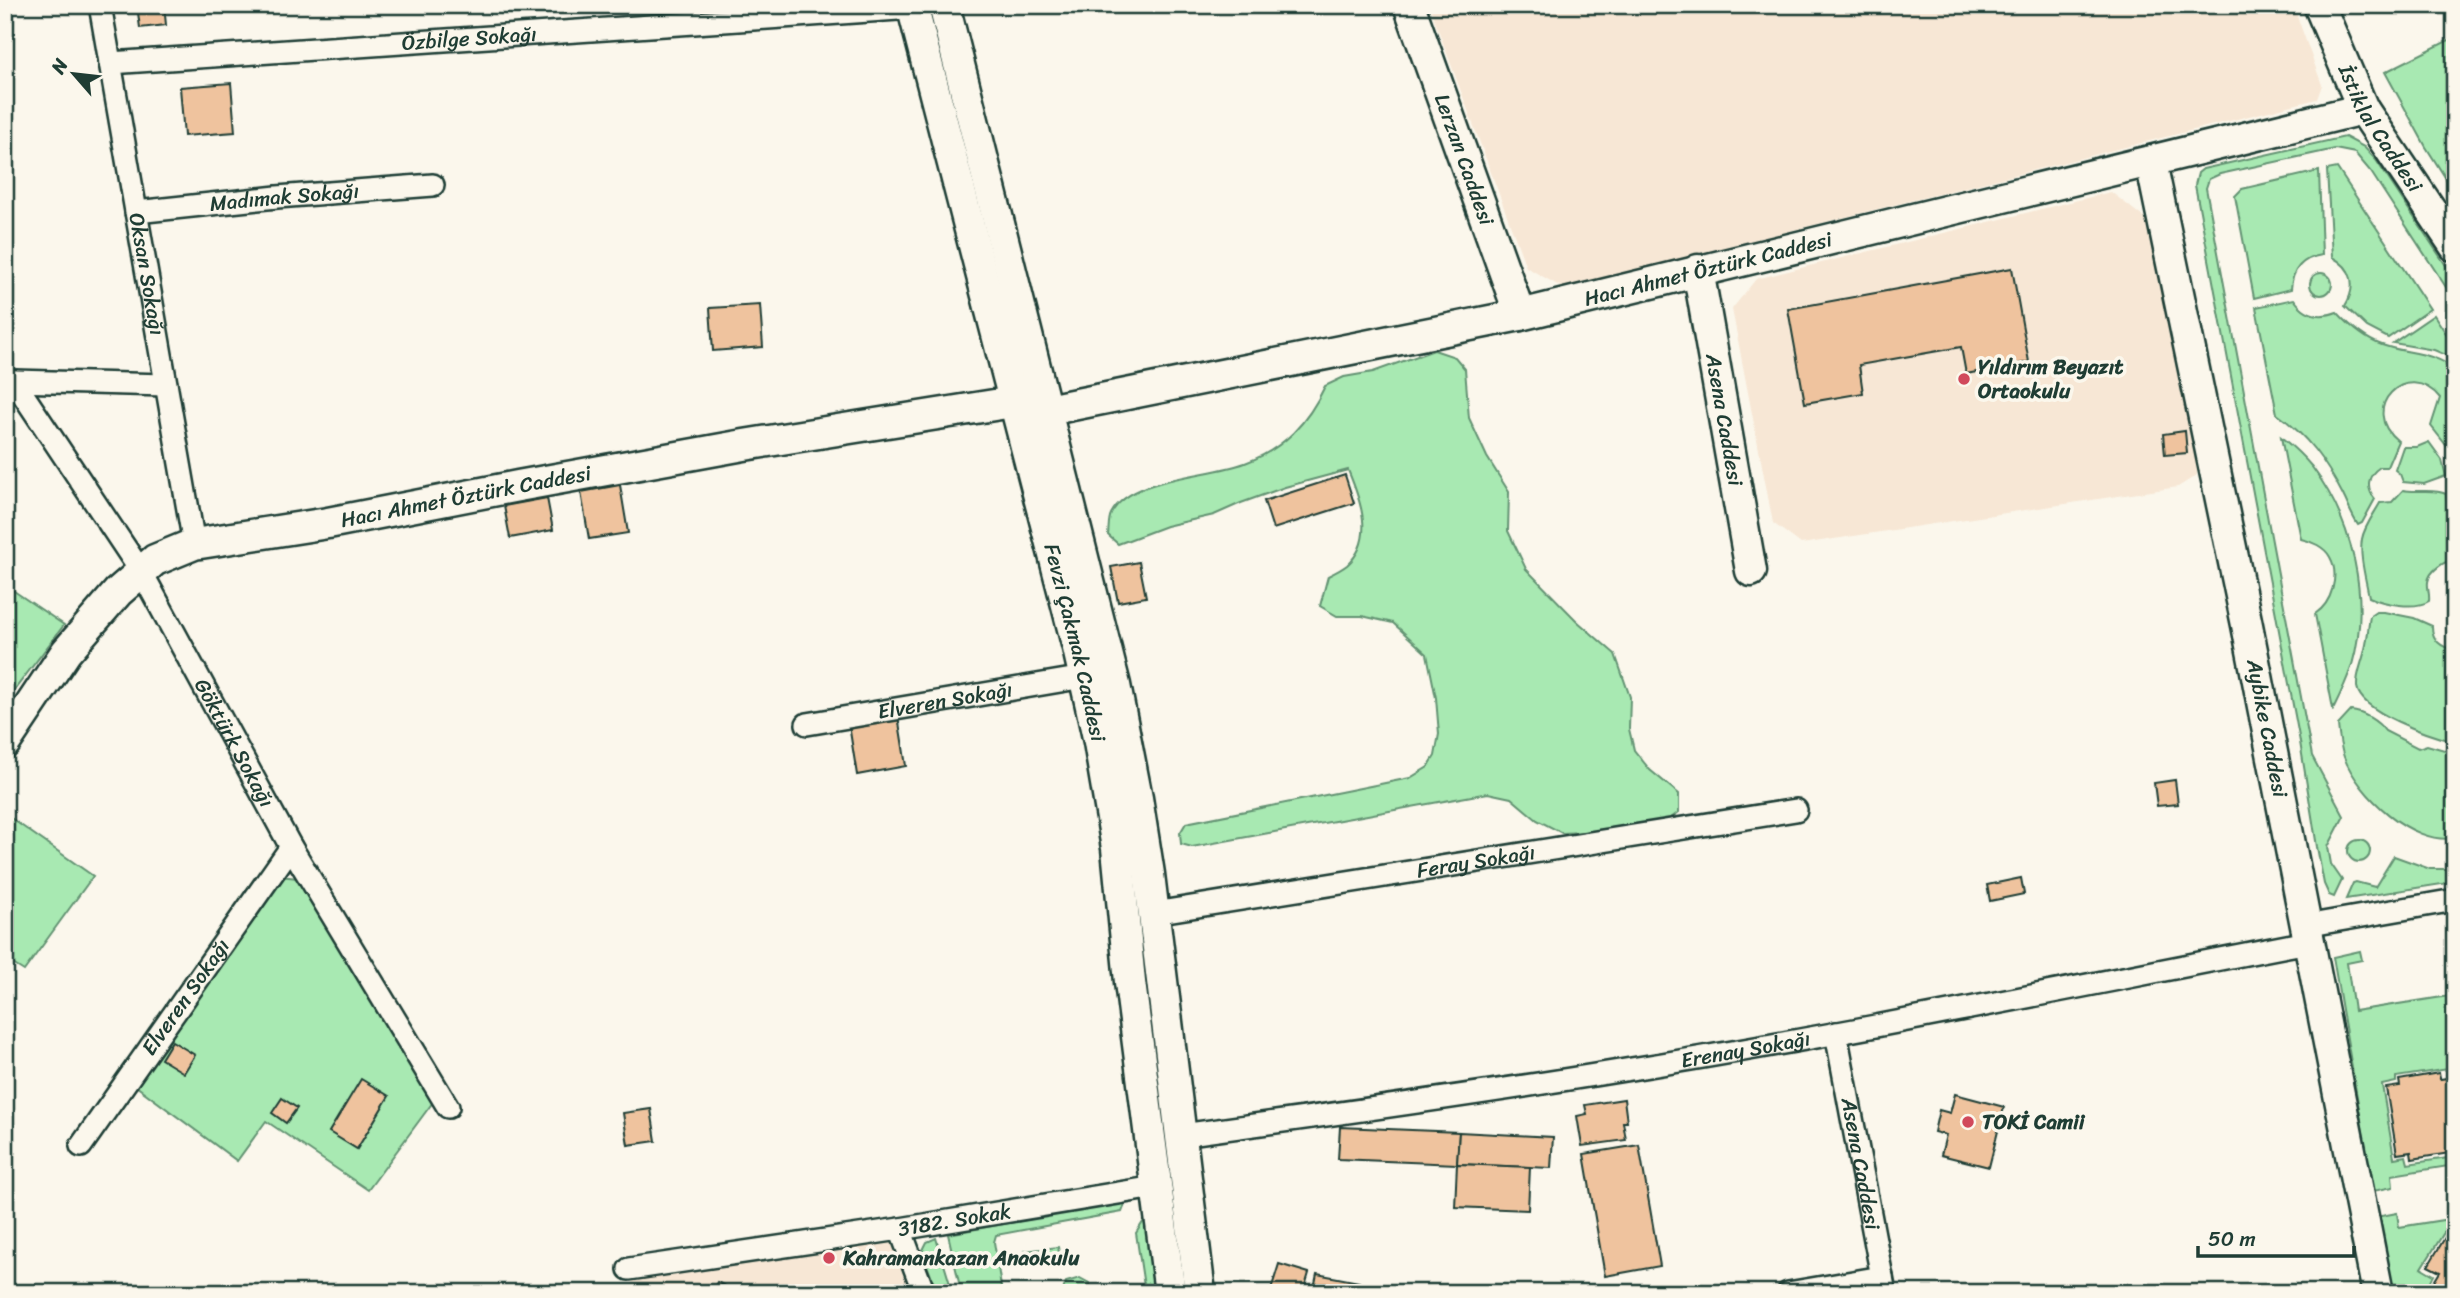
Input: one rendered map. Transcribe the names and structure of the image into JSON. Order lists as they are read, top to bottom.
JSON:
{
  "streets": {
    "street": [
      "Özbilge Sokağı",
      "İstiklal Caddesi",
      "Lerzan Caddesi",
      "Madımak Sokağı",
      "Hacı Ahmet Öztürk Caddesi",
      "Oksan Sokağı",
      "Asena Caddesi",
      "Fevzi Çakmak Caddesi",
      "Elveren Sokağı",
      "Aybike Caddesi",
      "Göktürk Sokağı",
      "Feray Sokağı",
      "Erenay Sokağı",
      "3182. Sokak"
    ]
  },
  "crossings": [
    ["Özbilge Sokağı", "Oksan Sokağı"],
    ["Özbilge Sokağı", "Fevzi Çakmak Caddesi"],
    ["İstiklal Caddesi", "Hacı Ahmet Öztürk Caddesi"],
    ["Lerzan Caddesi", "Hacı Ahmet Öztürk Caddesi"],
    ["Madımak Sokağı", "Oksan Sokağı"],
    ["Hacı Ahmet Öztürk Caddesi", "Oksan Sokağı"],
    ["Hacı Ahmet Öztürk Caddesi", "Asena Caddesi"],
    ["Hacı Ahmet Öztürk Caddesi", "Fevzi Çakmak Caddesi"],
    ["Hacı Ahmet Öztürk Caddesi", "Aybike Caddesi"],
    ["Hacı Ahmet Öztürk Caddesi", "Göktürk Sokağı"],
    ["Asena Caddesi", "Erenay Sokağı"],
    ["Fevzi Çakmak Caddesi", "Elveren Sokağı"],
    ["Fevzi Çakmak Caddesi", "Feray Sokağı"],
    ["Fevzi Çakmak Caddesi", "Erenay Sokağı"],
    ["Fevzi Çakmak Caddesi", "3182. Sokak"],
    ["Elveren Sokağı", "Göktürk Sokağı"],
    ["Aybike Caddesi", "Erenay Sokağı"]
  ],
  "places": ["Yıldırım Beyazıt Ortaokulu", "TOKİ Camii", "Kahramankazan Anaokulu"],
  "scale_bar": "50 m",
  "north": "top left"
}
